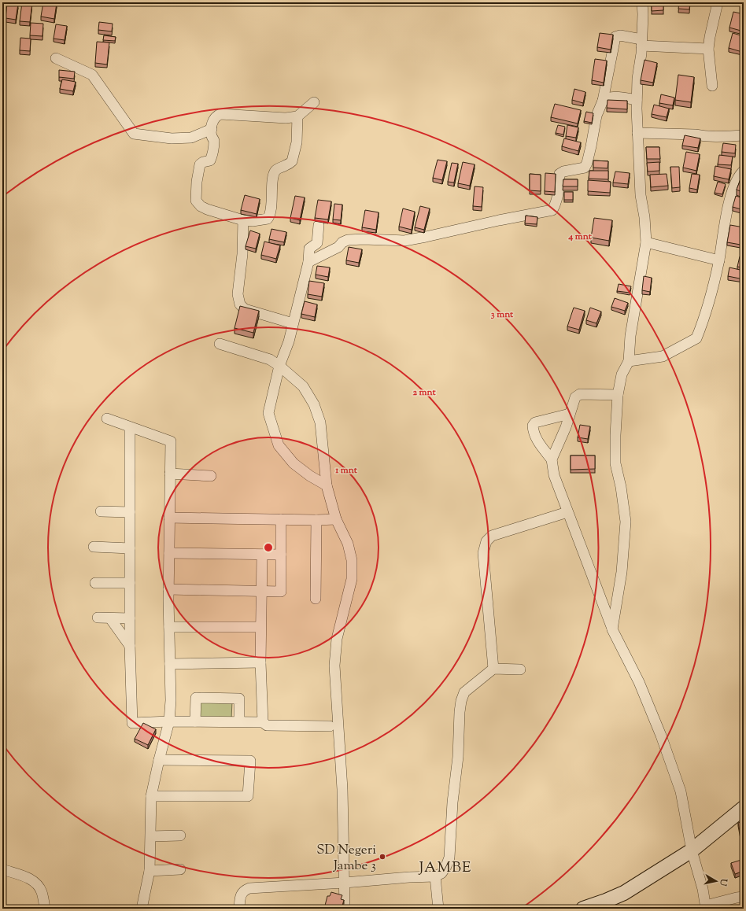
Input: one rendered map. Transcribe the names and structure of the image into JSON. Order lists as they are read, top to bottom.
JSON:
{
  "districts": ["JAMBE"],
  "places": ["SD Negeri Jambe 3"],
  "north": "right",
  "rings": [
    "4 mnt",
    "3 mnt",
    "2 mnt",
    "1 mnt"
  ]
}
